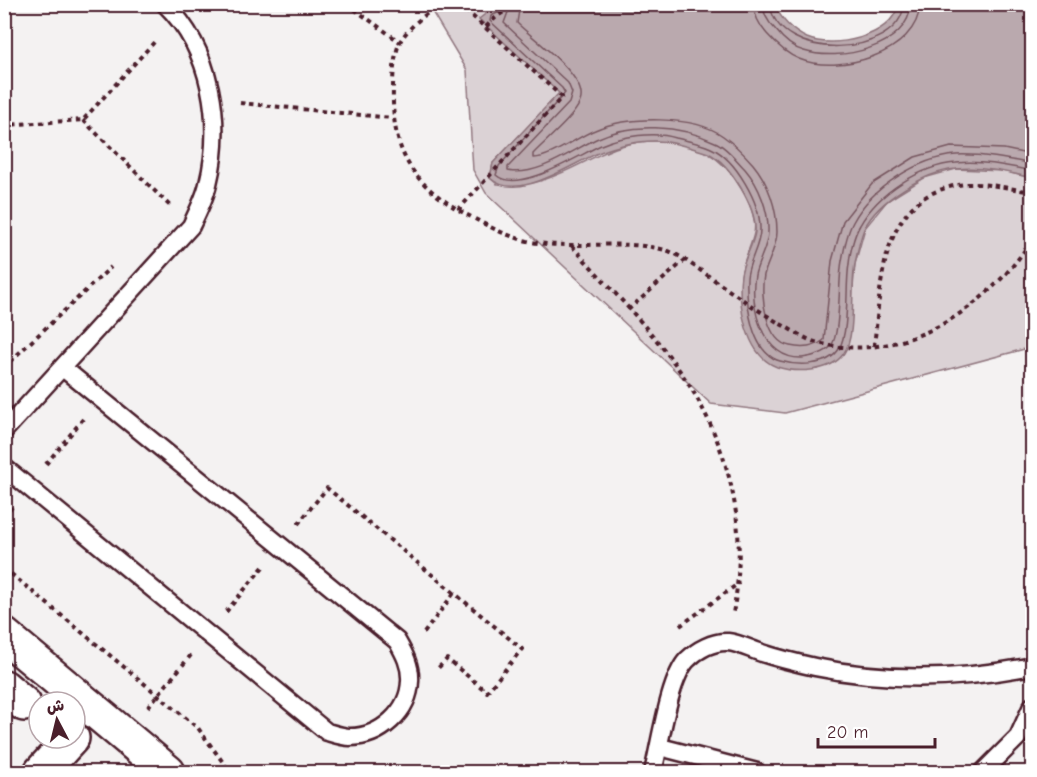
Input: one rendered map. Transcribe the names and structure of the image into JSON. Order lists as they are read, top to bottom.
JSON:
{
  "scale_bar": "20 m",
  "north": "top"
}
